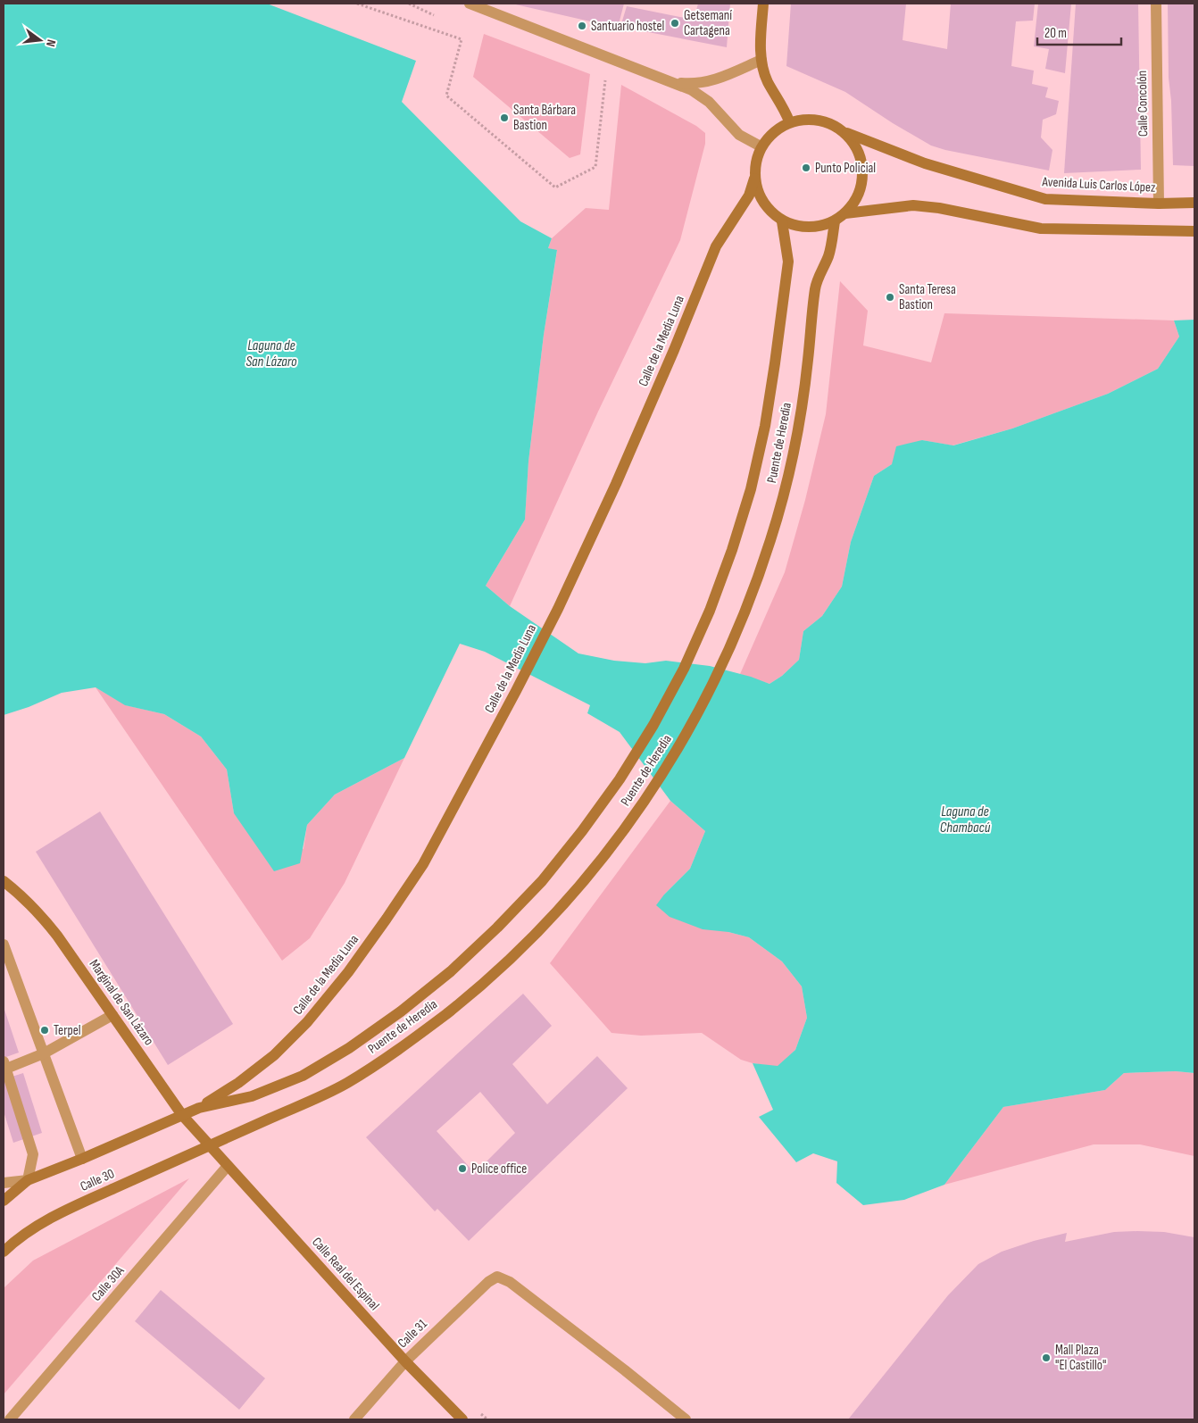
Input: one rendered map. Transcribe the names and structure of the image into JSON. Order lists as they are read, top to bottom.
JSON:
{
  "streets": {
    "main road": [
      "Avenida Luis Carlos López",
      "Calle de la Media Luna",
      "Puente de Heredia",
      "Marginal de San Lázaro",
      "Calle 30",
      "Calle Real del Espinal"
    ],
    "street": ["Calle Concolón", "Calle 30A", "Calle 31"]
  },
  "crossings": [
    ["Calle Concolón", "Avenida Luis Carlos López"],
    ["Avenida Luis Carlos López", "Calle de la Media Luna"],
    ["Avenida Luis Carlos López", "Puente de Heredia"],
    ["Calle de la Media Luna", "Puente de Heredia"],
    ["Puente de Heredia", "Marginal de San Lázaro"],
    ["Puente de Heredia", "Calle 30"],
    ["Puente de Heredia", "Calle Real del Espinal"],
    ["Marginal de San Lázaro", "Calle 30"],
    ["Marginal de San Lázaro", "Calle Real del Espinal"],
    ["Calle 30", "Calle Real del Espinal"],
    ["Calle Real del Espinal", "Calle 30A"],
    ["Calle Real del Espinal", "Calle 31"]
  ],
  "water": ["Laguna de San Lázaro", "Laguna de Chambacú"],
  "places": [
    "Getsemaní Cartagena",
    "Santuario hostel",
    "Santa Bárbara Bastion",
    "Punto Policial",
    "Santa Teresa Bastion",
    "Terpel",
    "Police office",
    "Mall Plaza \"El Castillo\""
  ],
  "scale_bar": "20 m",
  "north": "right"
}
